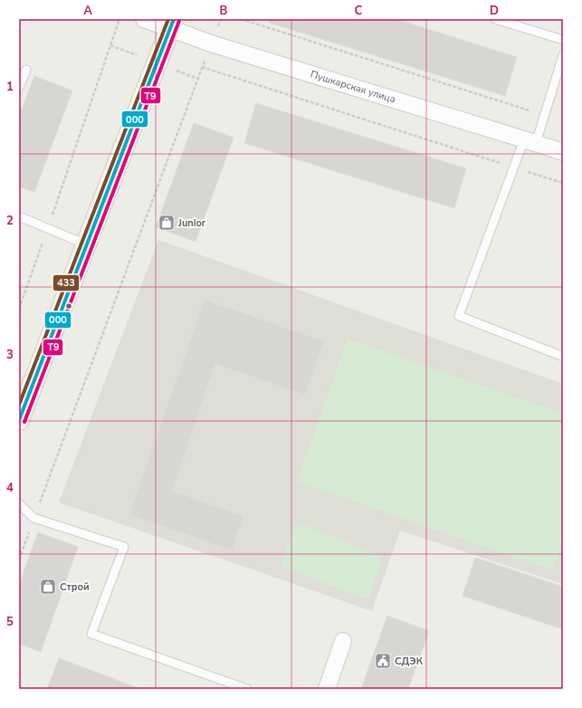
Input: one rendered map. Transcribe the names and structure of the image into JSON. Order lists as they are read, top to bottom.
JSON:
{
  "streets": {
    "street": ["Пушкарская улица"]
  },
  "places": {
    "shop": ["Junior", "Строй"],
    "public building": ["СДЭК"]
  },
  "lines": ["transit line 000", "transit line 433", "transit line Т9"],
  "grid": {
    "columns": [
      "A",
      "B",
      "C",
      "D"
    ],
    "rows": [
      "1",
      "2",
      "3",
      "4",
      "5"
    ]
  }
}
